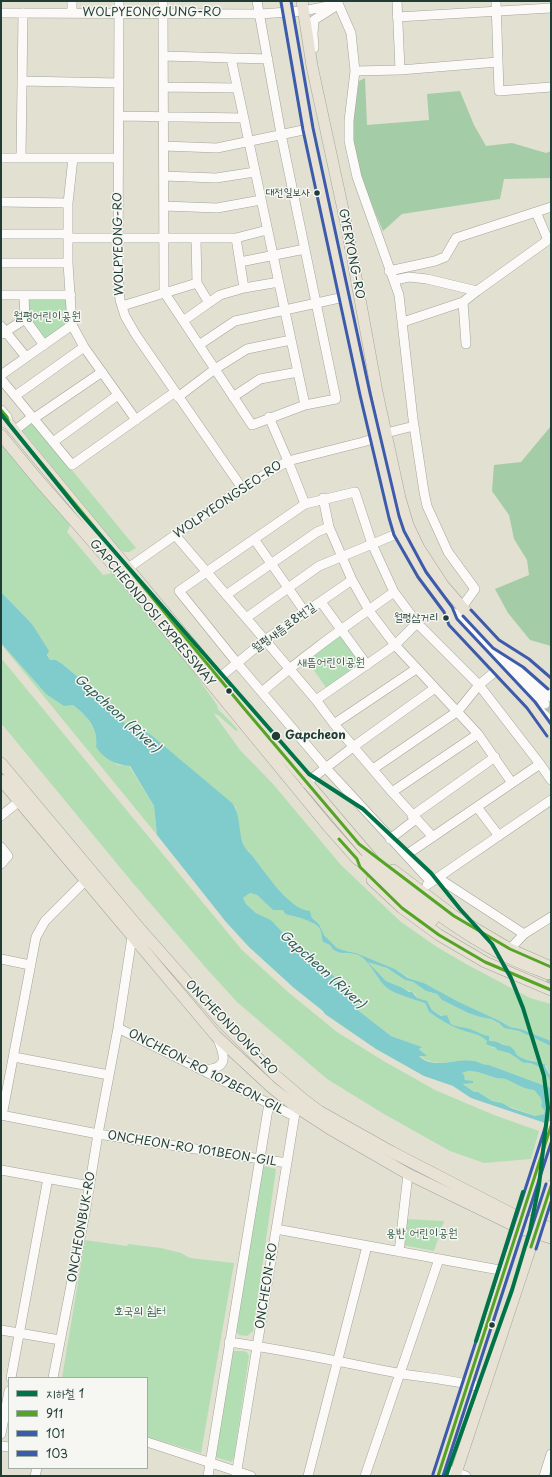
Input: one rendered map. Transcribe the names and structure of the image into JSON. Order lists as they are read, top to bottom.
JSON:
{
  "streets": {
    "main road": ["GYERYONG-RO", "GAPCHEONDOSI EXPRESSWAY", "ONCHEONDONG-RO"],
    "street": [
      "WOLPYEONGJUNG-RO",
      "WOLPYEONG-RO",
      "WOLPYEONGSEO-RO",
      "월평새뜸로8번길",
      "ONCHEON-RO 107BEON-GIL",
      "ONCHEON-RO 101BEON-GIL",
      "ONCHEONBUK-RO",
      "ONCHEON-RO"
    ]
  },
  "crossings": [
    ["WOLPYEONGJUNG-RO", "WOLPYEONG-RO"],
    ["WOLPYEONGJUNG-RO", "GYERYONG-RO"],
    ["WOLPYEONG-RO", "WOLPYEONGSEO-RO"],
    ["GYERYONG-RO", "WOLPYEONGSEO-RO"],
    ["WOLPYEONGSEO-RO", "GAPCHEONDOSI EXPRESSWAY"],
    ["GAPCHEONDOSI EXPRESSWAY", "월평새뜸로8번길"],
    ["ONCHEONDONG-RO", "ONCHEON-RO 107BEON-GIL"],
    ["ONCHEONDONG-RO", "ONCHEONBUK-RO"],
    ["ONCHEONDONG-RO", "ONCHEON-RO"],
    ["ONCHEON-RO 107BEON-GIL", "ONCHEONBUK-RO"],
    ["ONCHEON-RO 107BEON-GIL", "ONCHEON-RO"],
    ["ONCHEON-RO 101BEON-GIL", "ONCHEONBUK-RO"],
    ["ONCHEON-RO 101BEON-GIL", "ONCHEON-RO"]
  ],
  "water": ["Gapcheon (River)"],
  "parks": [
    "월평어린이공원",
    "새뜸어린이공원",
    "용반 어린이공원",
    "호국의 쉼터"
  ],
  "places": ["대전일보사", "월평삼거리", "Gapcheon"],
  "lines": [
    "transit line 103",
    "transit line 101",
    "transit line 911",
    "metro line 1"
  ],
  "legend": [
    "지하철 1",
    "911",
    "101",
    "103"
  ]
}
